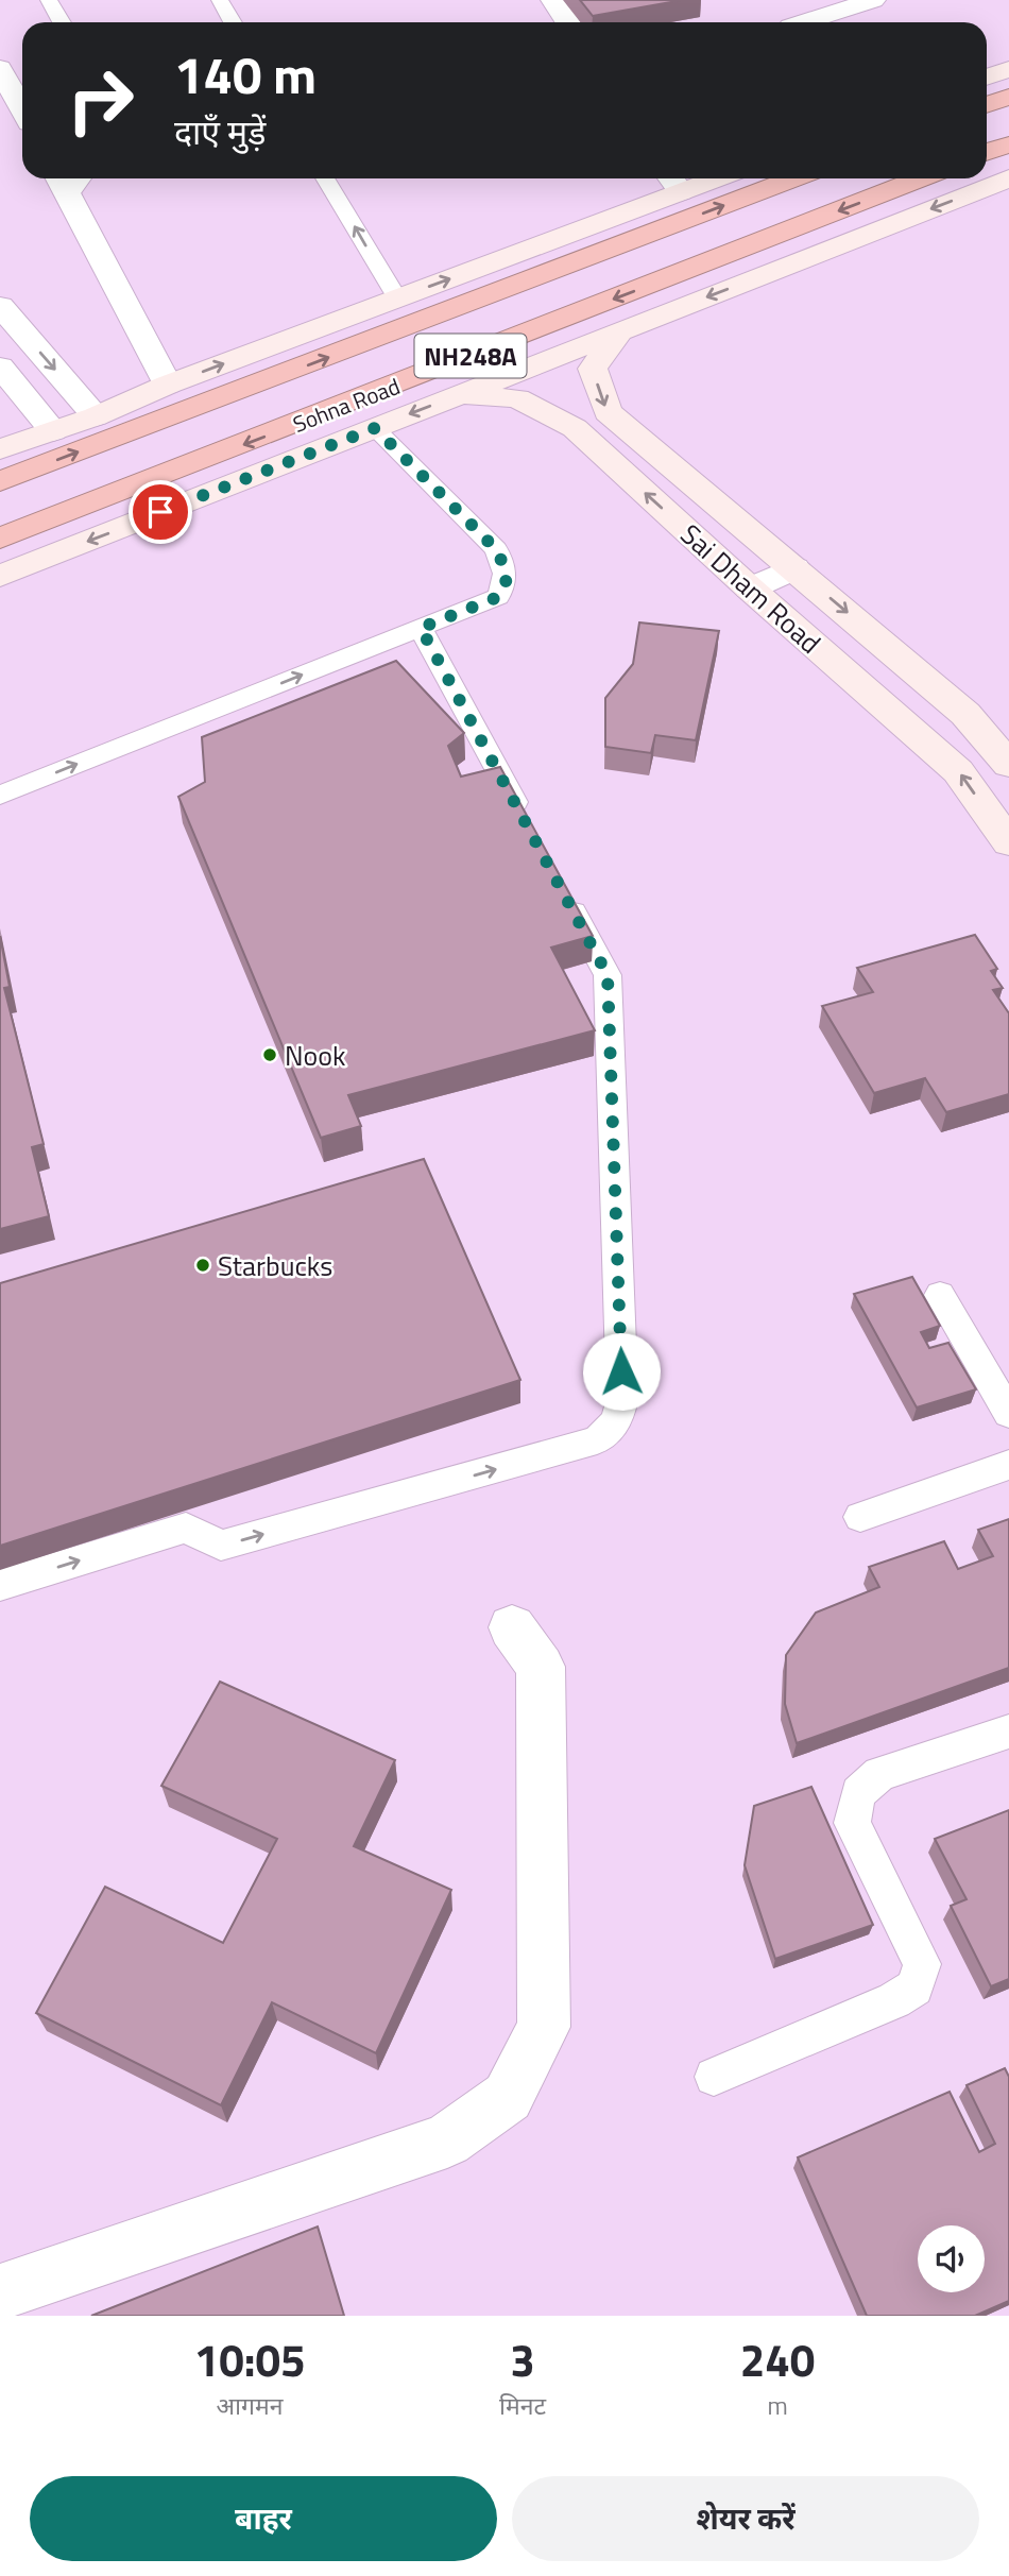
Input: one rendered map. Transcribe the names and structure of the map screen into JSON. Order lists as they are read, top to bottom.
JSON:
{
  "streets": {
    "highway": ["NH248A", "Sohna Road"],
    "main road": ["Sai Dham Road"]
  },
  "places": ["Nook", "Starbucks"],
  "page": {
    "turn": ["140 m", "दाएँ मुड़ें"],
    "eta": [
      "10:05",
      "आगमन",
      "3",
      "मिनट",
      "240",
      "m"
    ],
    "buttons": ["बाहर", "शेयर करें"]
  }
}
